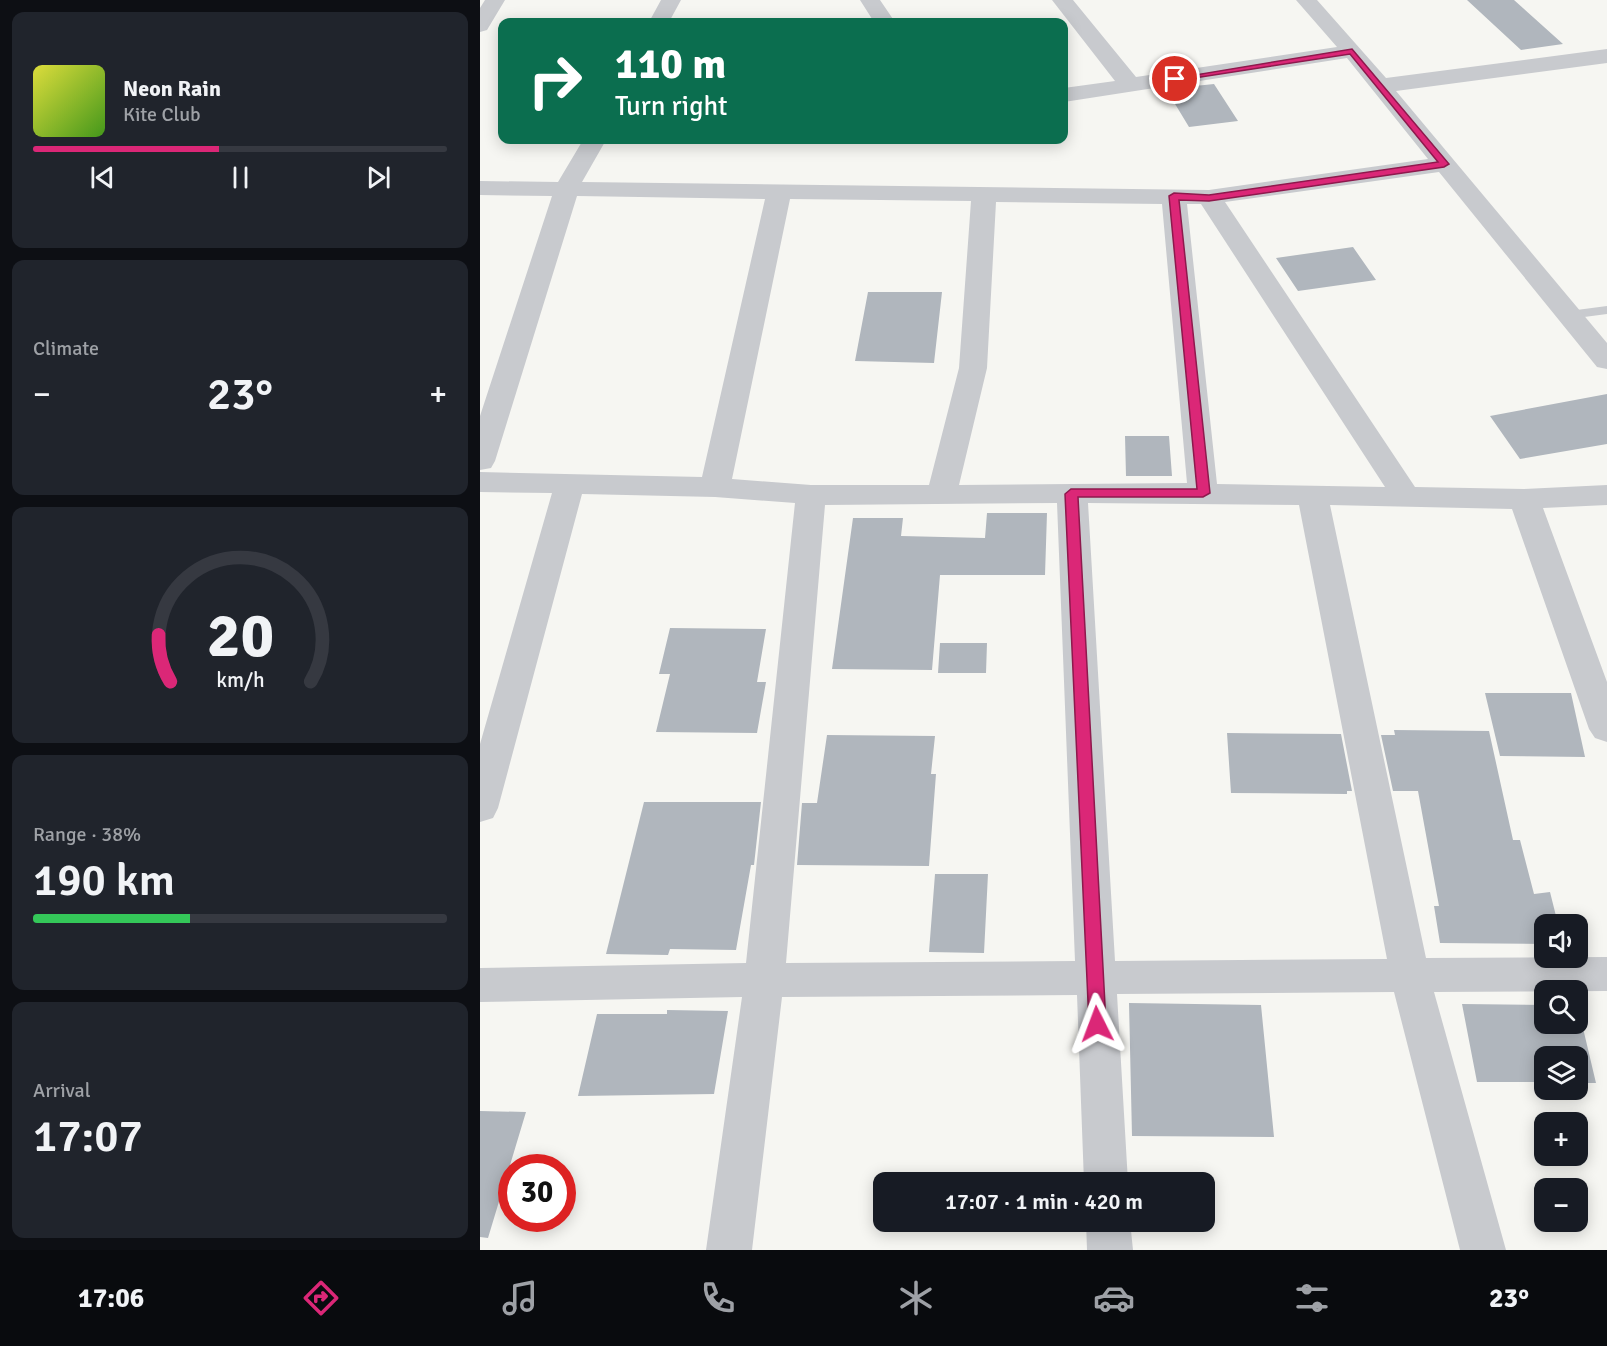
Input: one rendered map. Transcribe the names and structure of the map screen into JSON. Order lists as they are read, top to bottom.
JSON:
{
  "page": {
    "turn": ["110 m", "Turn right"],
    "song": ["Neon Rain", "Kite Club"],
    "tile": [
      "Climate",
      ["Range · 38%", "190 km"],
      ["Arrival", "17:07"]
    ],
    "heat": ["−", "23°", "+"],
    "map_buttons": ["+", "−"],
    "limit": "30",
    "trip": "17:07 · 1 min · 420 m",
    "tabs": ["17:06", "23°"],
    "gauge": ["20", "km/h"]
  }
}
